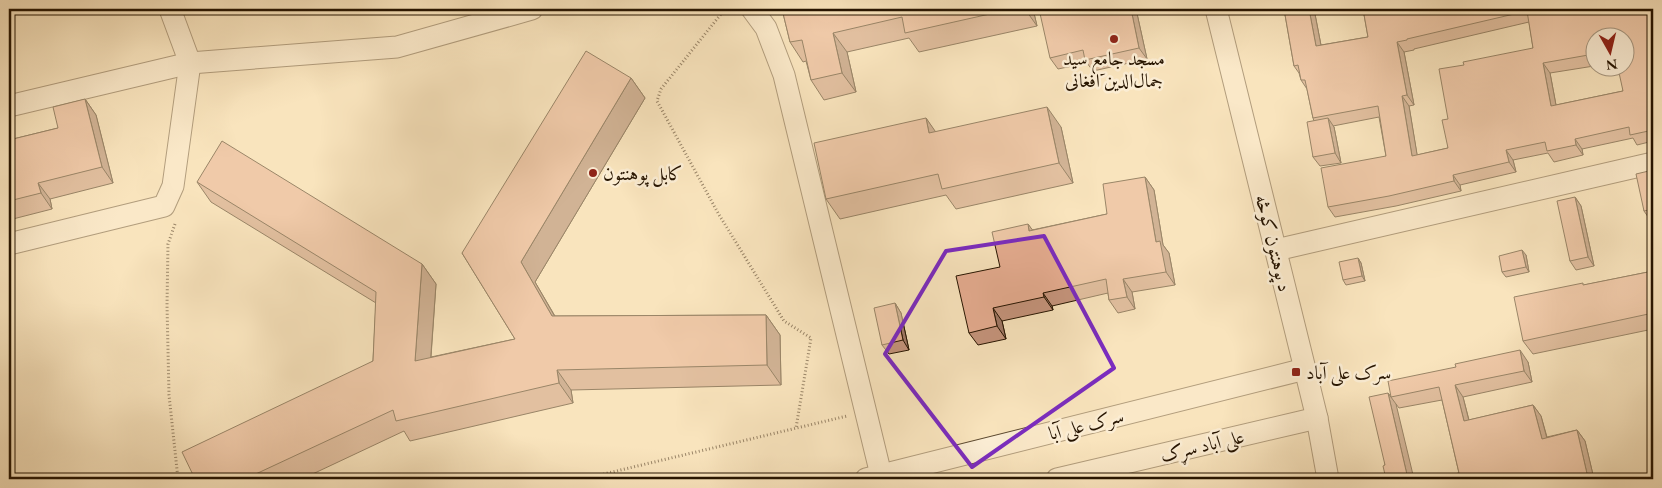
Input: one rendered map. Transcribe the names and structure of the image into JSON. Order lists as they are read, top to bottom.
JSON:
{
  "streets": {
    "street": ["د پوهنتون کوڅه", "سرک علی آبا", "علی آباد سړک"]
  },
  "crossings": [
    ["د پوهنتون کوڅه", "سرک علی آبا"],
    ["د پوهنتون کوڅه", "علی آباد سړک"]
  ],
  "places": {
    "other": ["مسجد جامع سید جمال‌الدین افغانی", "کابل پوهنتون"],
    "transit": ["سرک علی آباد"]
  },
  "north": "bottom"
}
